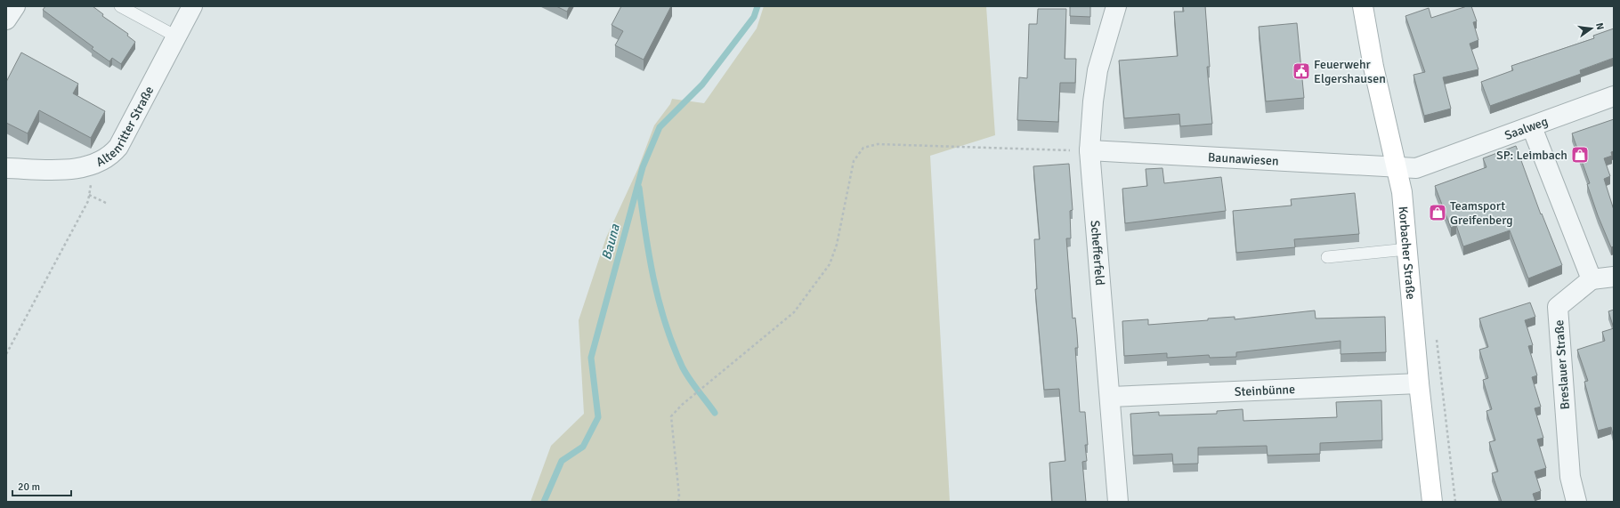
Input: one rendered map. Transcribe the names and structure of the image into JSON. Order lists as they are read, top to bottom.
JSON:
{
  "streets": {
    "street": [
      "Altenritter Straße",
      "Saalweg",
      "Baunawiesen",
      "Schefferfeld",
      "Korbacher Straße",
      "Breslauer Straße",
      "Steinbünne"
    ]
  },
  "crossings": [
    ["Saalweg", "Baunawiesen"],
    ["Saalweg", "Korbacher Straße"],
    ["Baunawiesen", "Schefferfeld"],
    ["Baunawiesen", "Korbacher Straße"],
    ["Schefferfeld", "Steinbünne"],
    ["Korbacher Straße", "Steinbünne"]
  ],
  "water": ["Bauna"],
  "places": {
    "public building": ["Feuerwehr Elgershausen"],
    "shop": ["SP: Leimbach", "Teamsport Greifenberg"]
  },
  "scale_bar": "20 m",
  "north": "right"
}
